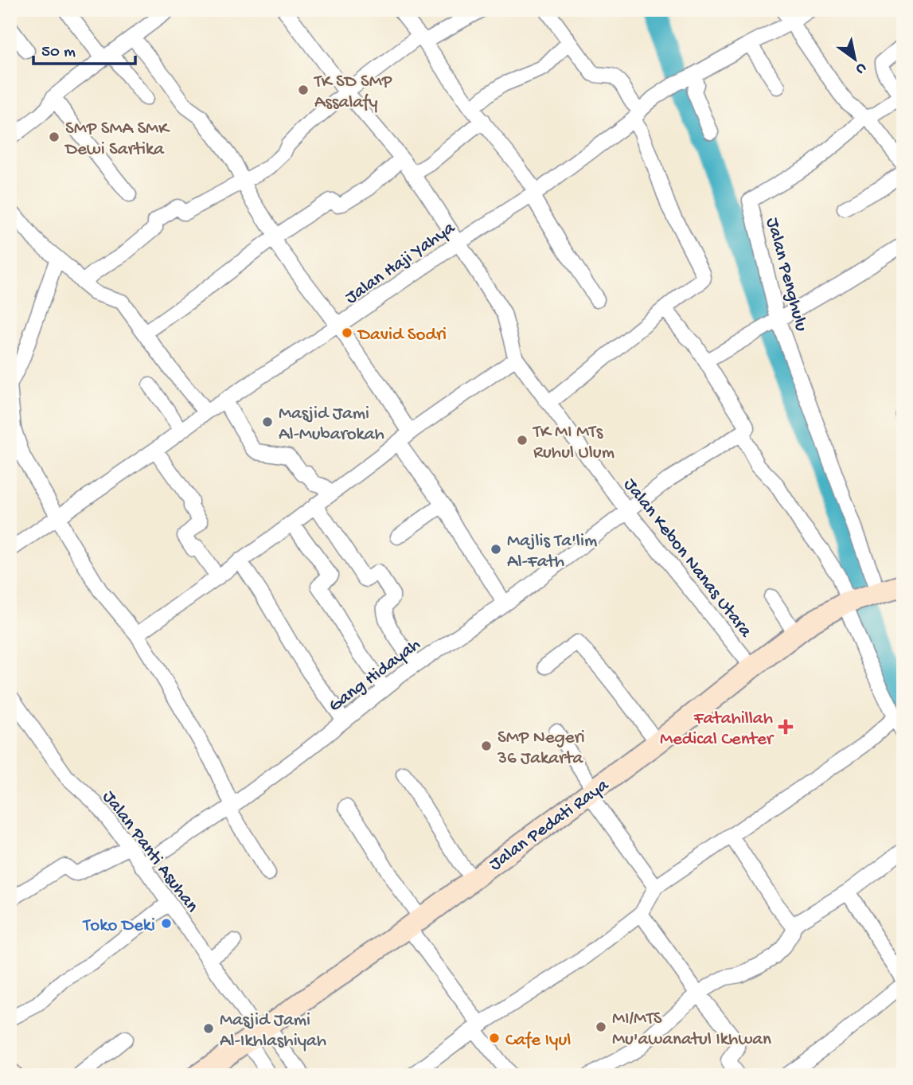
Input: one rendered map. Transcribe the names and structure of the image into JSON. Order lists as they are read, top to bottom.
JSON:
{
  "streets": {
    "street": [
      "Jalan Haji Yahya",
      "Jalan Penghulu",
      "Jalan Kebon Nanas Utara",
      "Gang Hidayah",
      "Jalan Pedati Raya",
      "Jalan Panti Asuhan"
    ]
  },
  "crossings": [
    ["Jalan Haji Yahya", "Jalan Kebon Nanas Utara"],
    ["Jalan Penghulu", "Jalan Pedati Raya"],
    ["Jalan Kebon Nanas Utara", "Gang Hidayah"],
    ["Jalan Kebon Nanas Utara", "Jalan Pedati Raya"],
    ["Gang Hidayah", "Jalan Panti Asuhan"],
    ["Jalan Pedati Raya", "Jalan Panti Asuhan"]
  ],
  "places": {
    "other": [
      "TK SD SMP Assalafy",
      "SMP SMA SMK Dewi Sartika",
      "David Sodri",
      "Masjid Jami Al-Mubarokah",
      "TK MI MTs Ruhul Ulum",
      "Majlis Ta'lim Al-Fath",
      "SMP Negeri 36 Jakarta",
      "Toko Deki",
      "MI/MTS Mu'awanatul Ikhwan",
      "Masjid Jami Al-Ikhlashiyah",
      "Cafe Iyul"
    ],
    "health": ["Fatahillah Medical Center"]
  },
  "scale_bar": "50 m",
  "north": "bottom right"
}
